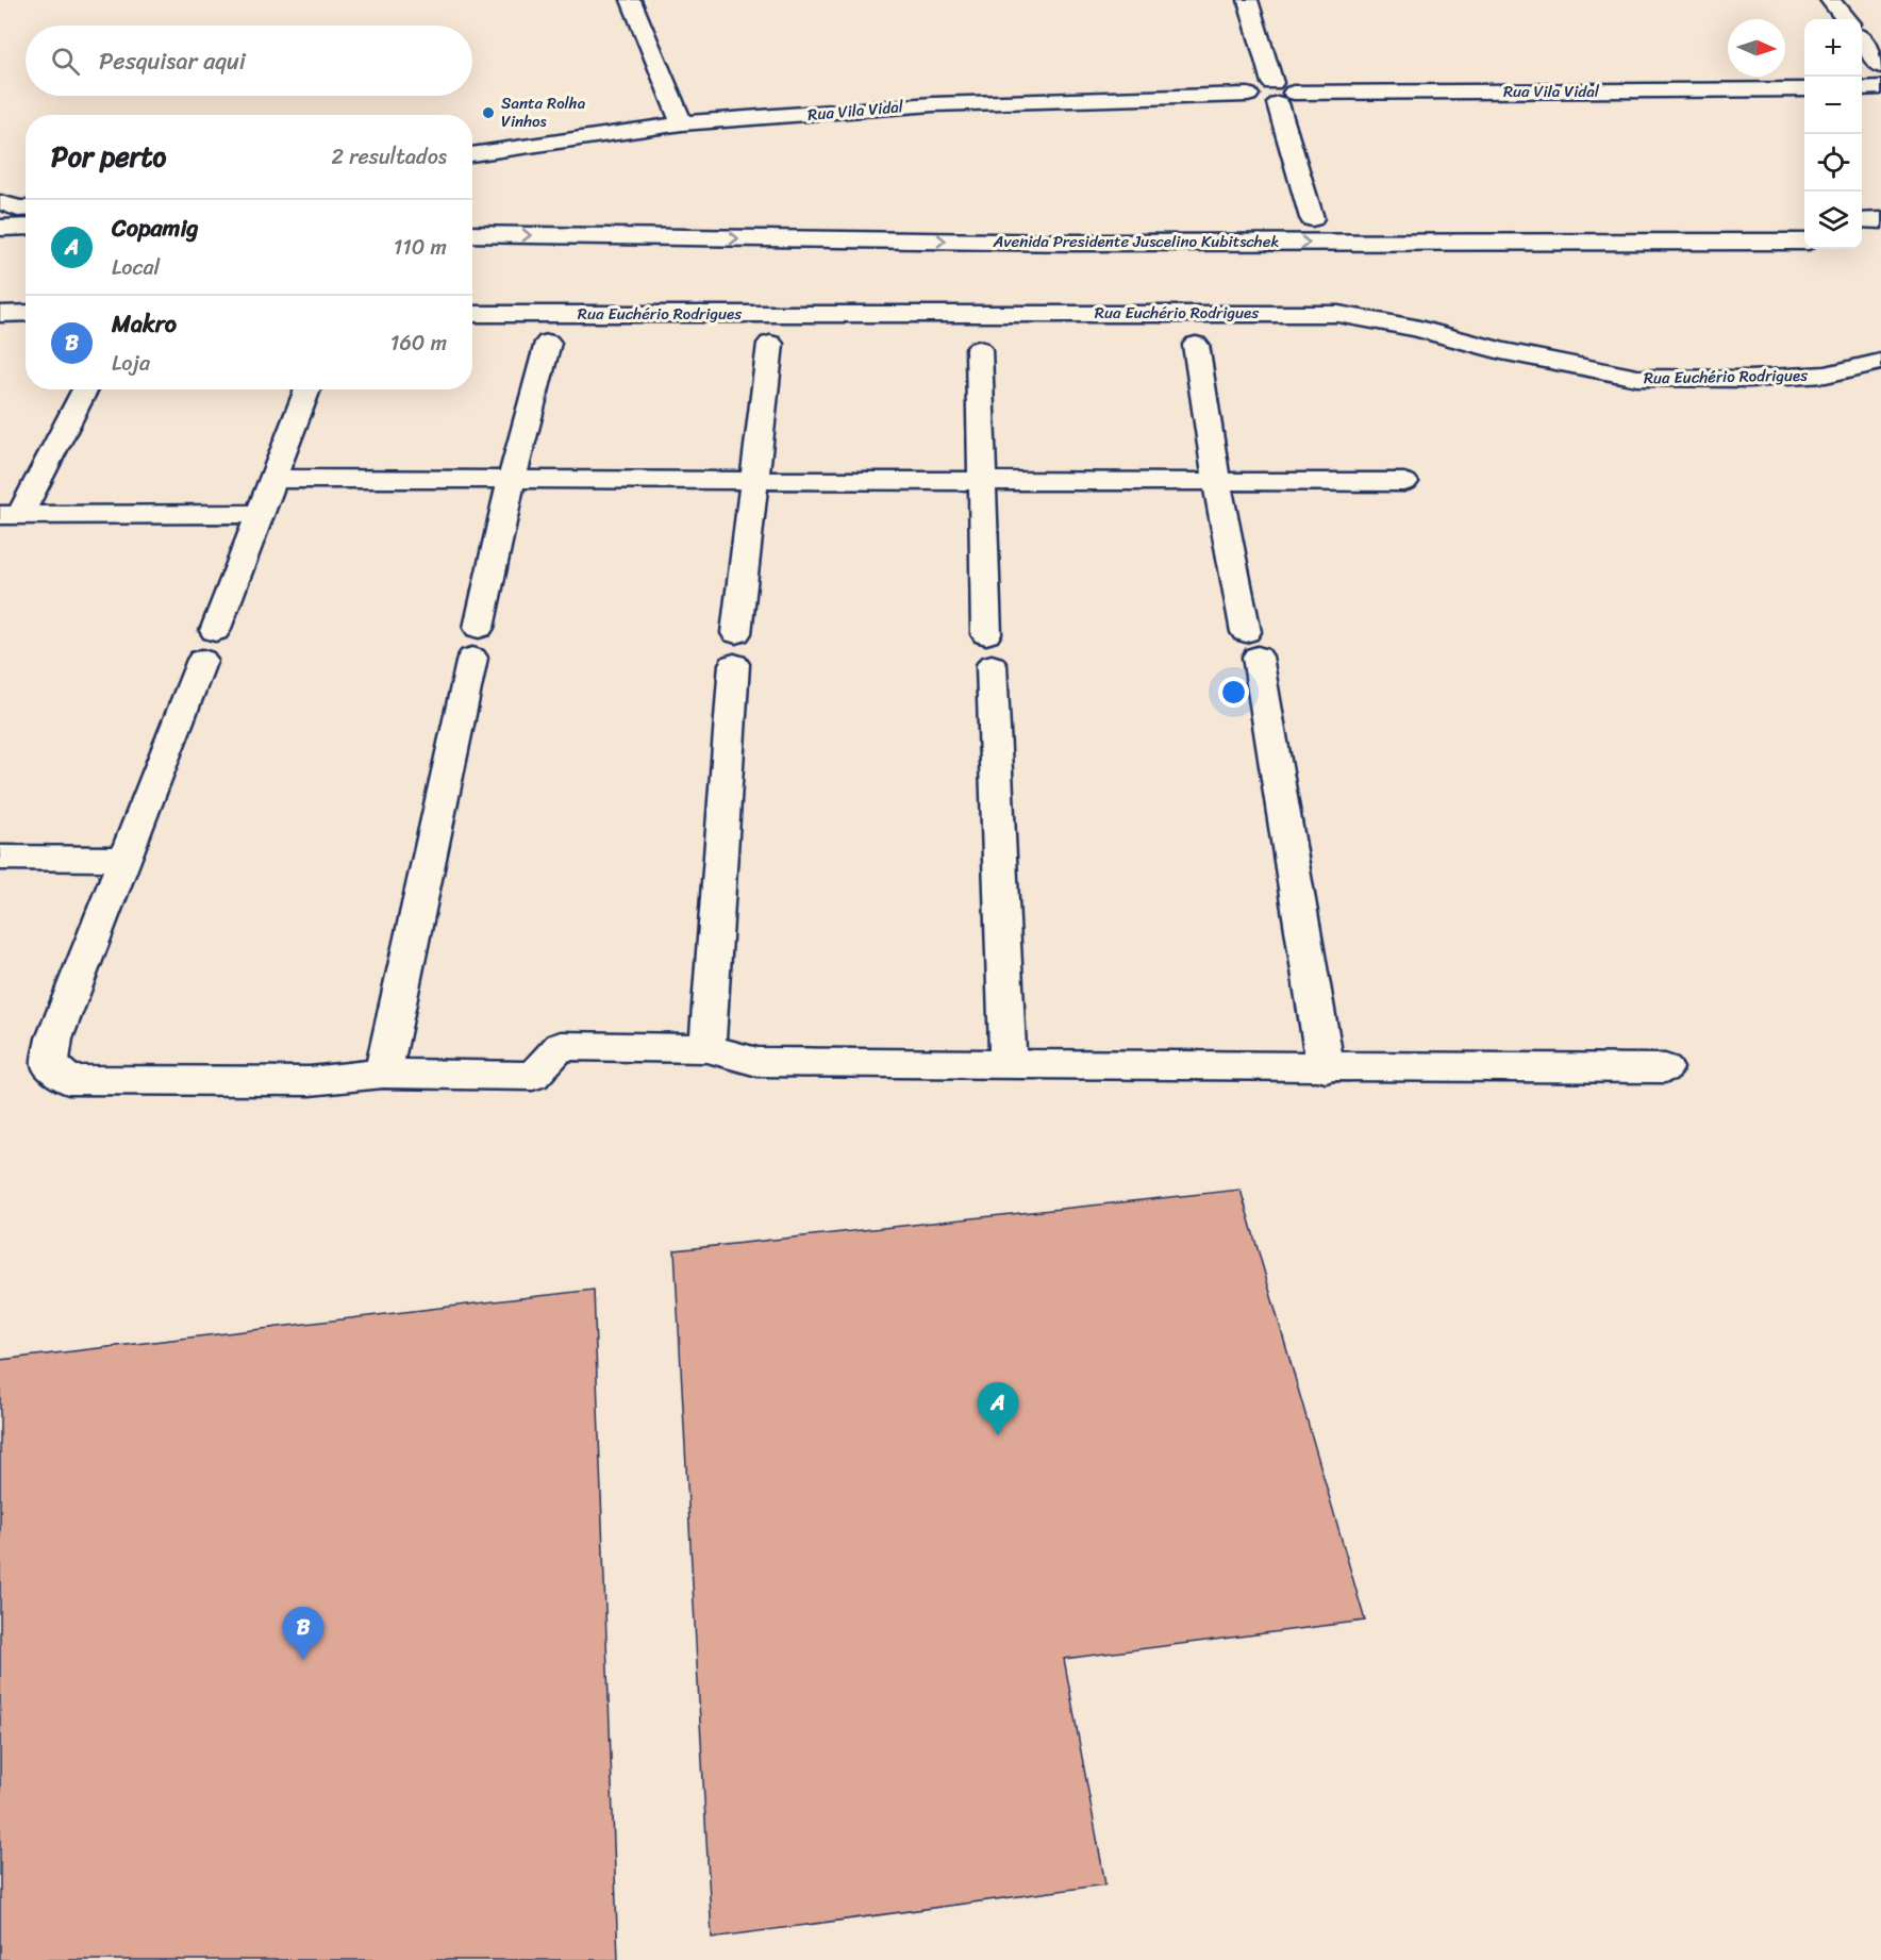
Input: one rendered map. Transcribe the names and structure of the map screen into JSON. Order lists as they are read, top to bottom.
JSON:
{
  "streets": {
    "main road": ["Rua Vila Vidal", "Avenida Presidente Juscelino Kubitschek", "Rua Euchério Rodrigues"]
  },
  "places": ["Santa Rolha Vinhos"],
  "north": "right",
  "page": {
    "map_buttons": ["+", "−"],
    "search": "Pesquisar aqui",
    "heading": ["Por perto", "2 resultados"],
    "list": [
      {
        "mark": "A",
        "name": "Copamig",
        "note": "Local",
        "value": "110 m"
      },
      {
        "mark": "B",
        "name": "Makro",
        "note": "Loja",
        "value": "160 m"
      }
    ],
    "pins": ["A", "B"]
  }
}
